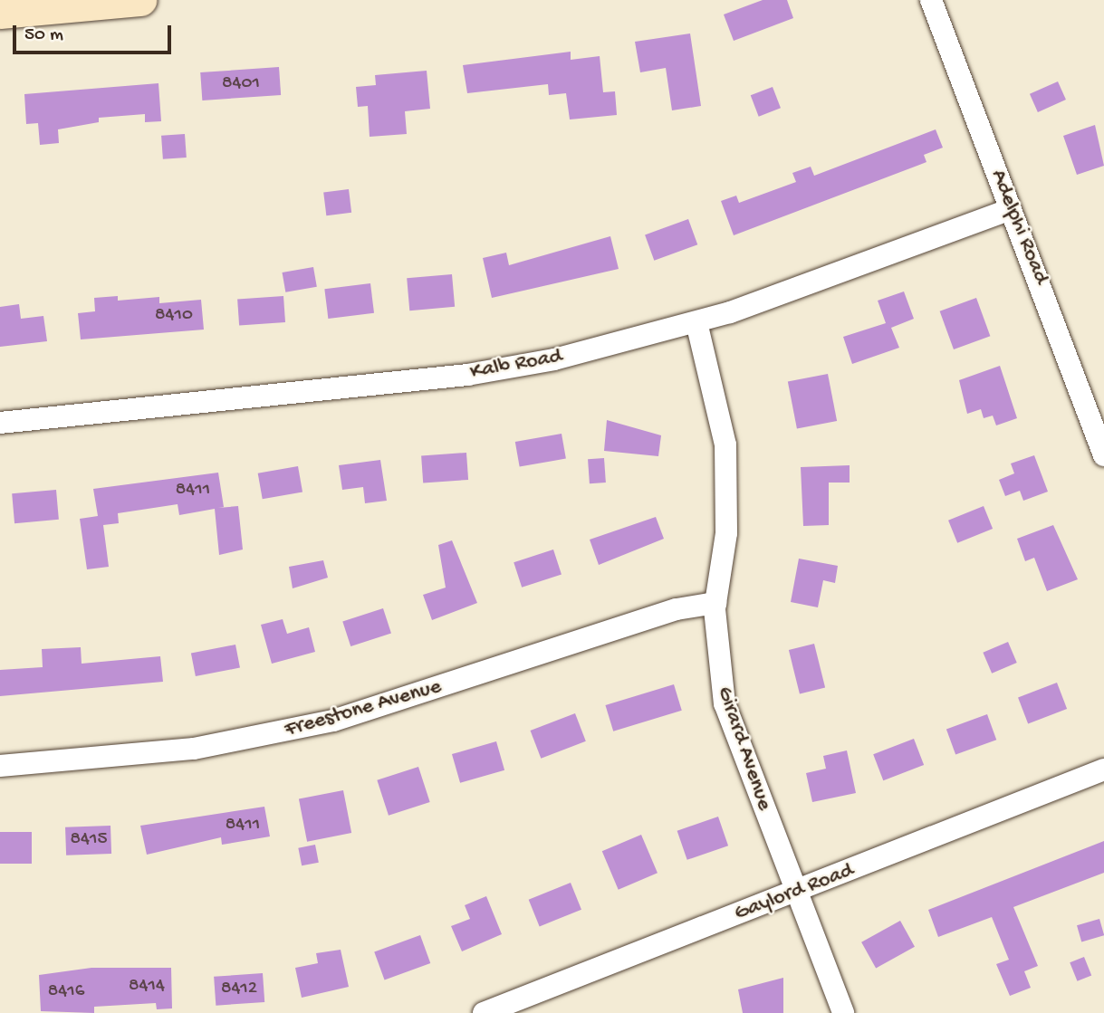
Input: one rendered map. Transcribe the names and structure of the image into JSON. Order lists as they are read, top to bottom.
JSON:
{
  "streets": {
    "street": [
      "Adelphi Road",
      "Kalb Road",
      "Freestone Avenue",
      "Girard Avenue",
      "Gaylord Road"
    ]
  },
  "crossings": [
    ["Adelphi Road", "Kalb Road"],
    ["Kalb Road", "Girard Avenue"],
    ["Freestone Avenue", "Girard Avenue"],
    ["Girard Avenue", "Gaylord Road"]
  ],
  "house_numbers": [
    "8401",
    "8410",
    "8411",
    "8411",
    "8415",
    "8414",
    "8412",
    "8416"
  ],
  "scale_bar": "50 m"
}
